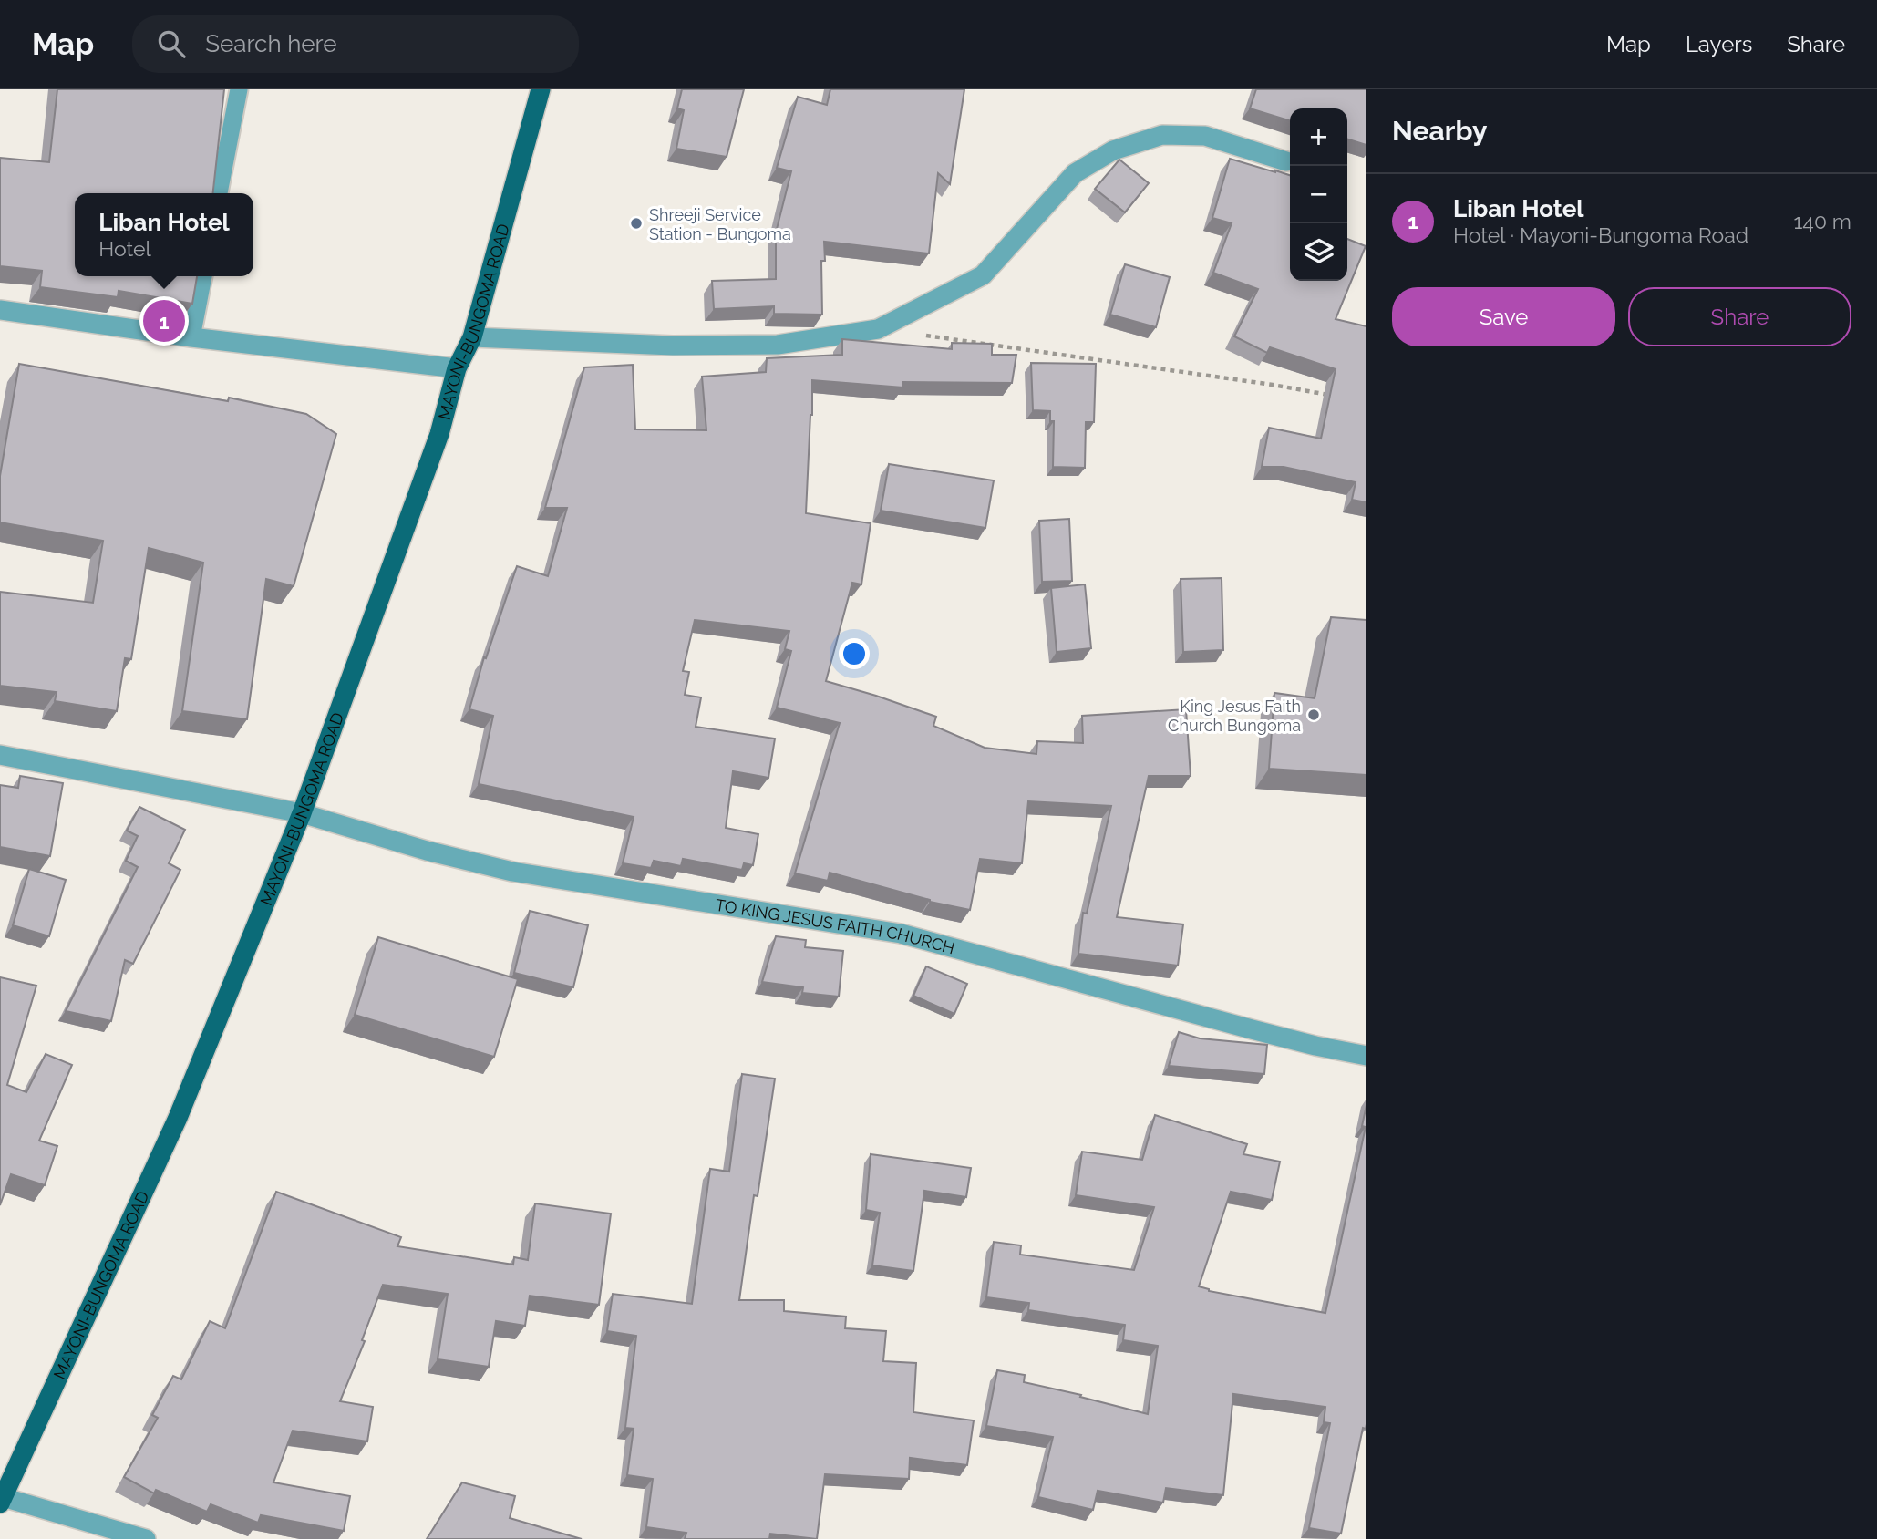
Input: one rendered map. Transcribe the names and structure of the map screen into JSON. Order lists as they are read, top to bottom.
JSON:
{
  "streets": {
    "main road": ["MAYONI-BUNGOMA ROAD"],
    "street": ["TO KING JESUS FAITH CHURCH"]
  },
  "crossings": [
    ["MAYONI-BUNGOMA ROAD", "TO KING JESUS FAITH CHURCH"]
  ],
  "places": ["Shreeji Service Station - Bungoma", "King Jesus Faith Church Bungoma"],
  "page": {
    "header": "Map",
    "search": "Search here",
    "nav": ["Map", "Layers", "Share"],
    "heading": "Nearby",
    "map_buttons": ["+", "−"],
    "list": [
      {
        "mark": "1",
        "name": "Liban Hotel",
        "note": "Hotel · Mayoni-Bungoma Road",
        "value": "140 m"
      }
    ],
    "popup": ["Liban Hotel", "Hotel"],
    "buttons": ["Save", "Share"],
    "pins": "1"
  }
}
